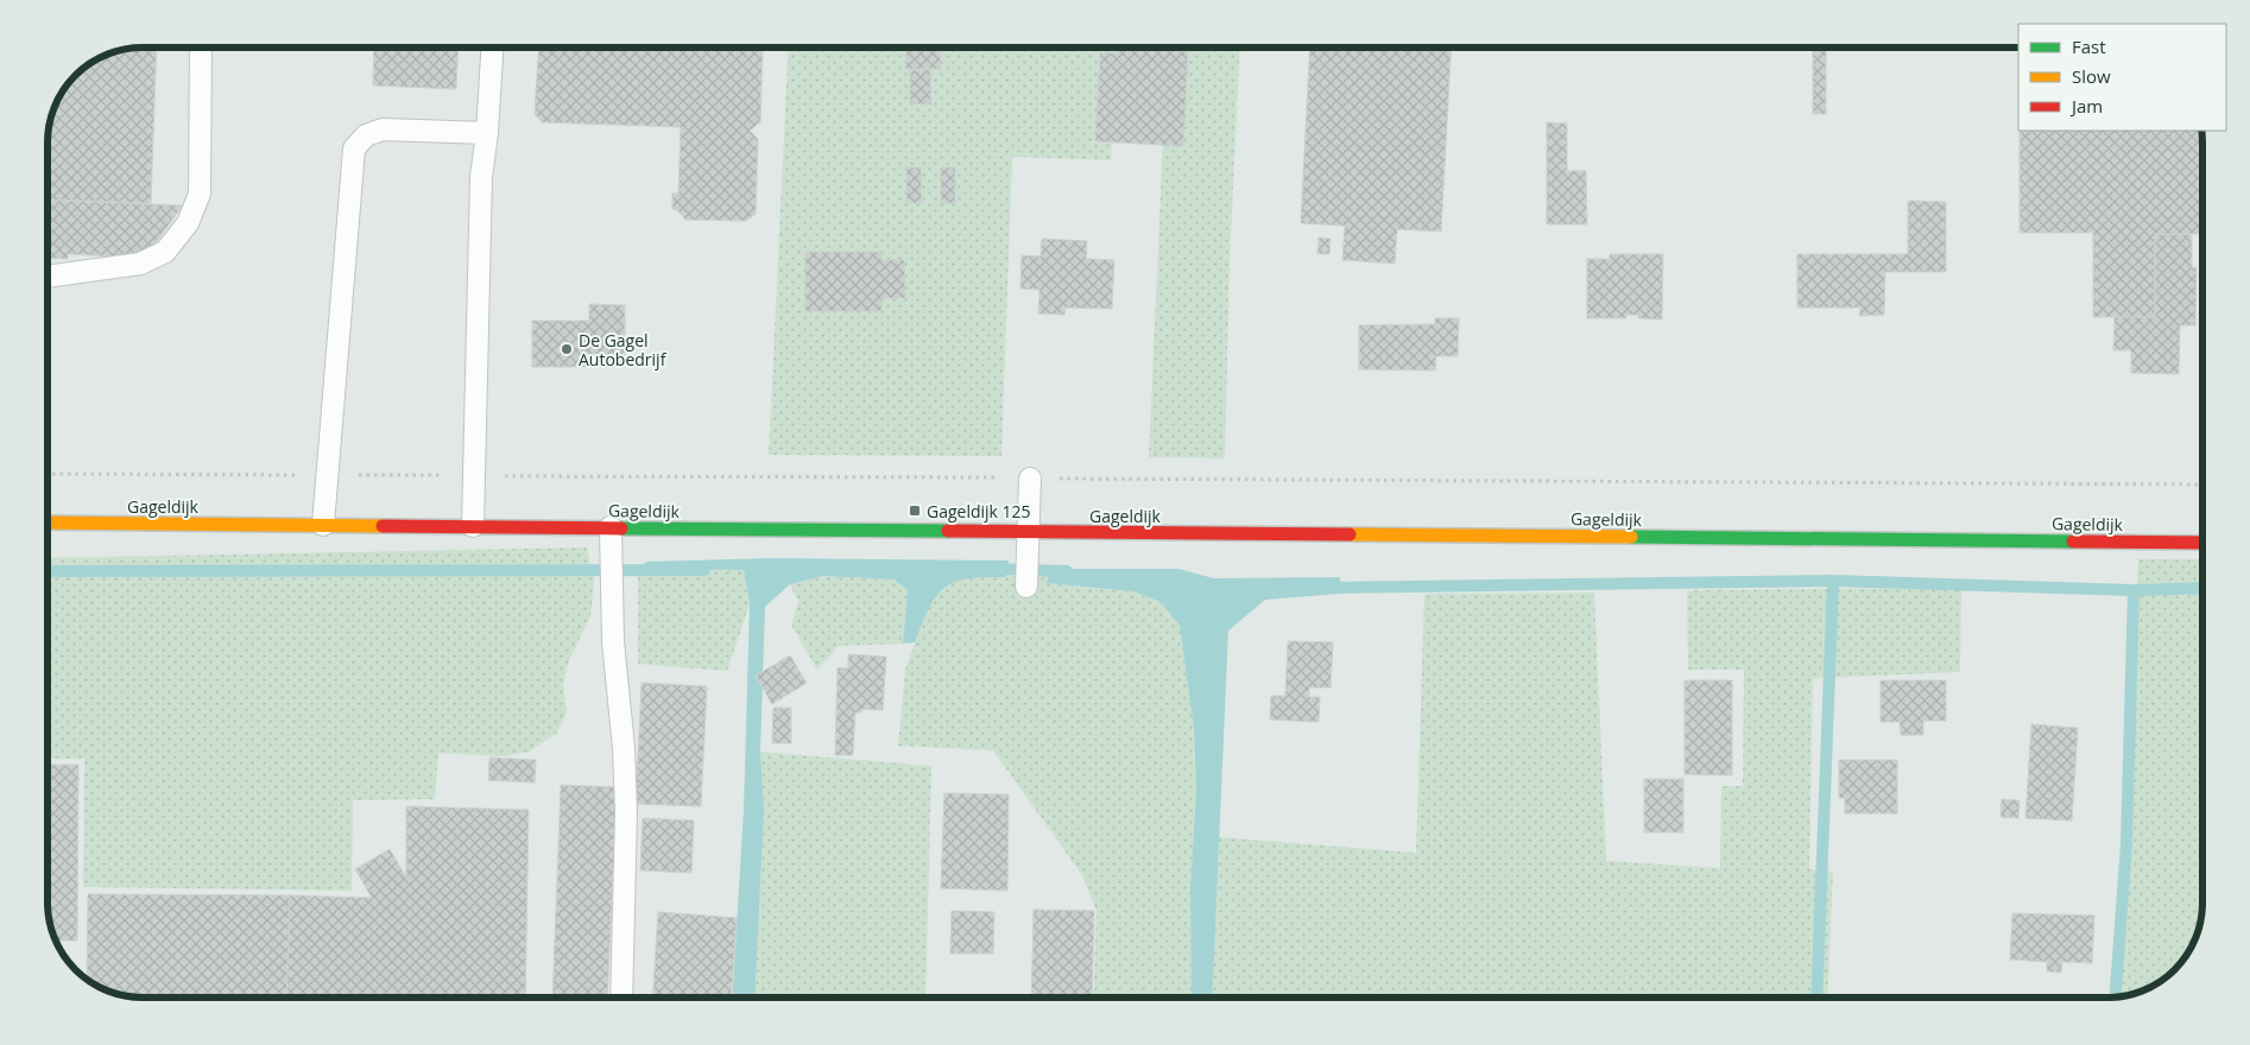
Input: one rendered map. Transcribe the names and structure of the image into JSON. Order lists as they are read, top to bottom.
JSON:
{
  "streets": {
    "street": ["Gageldijk"]
  },
  "places": {
    "other": ["De Gagel Autobedrijf"],
    "transit": ["Gageldijk 125"]
  },
  "legend": ["Fast", "Slow", "Jam"]
}
